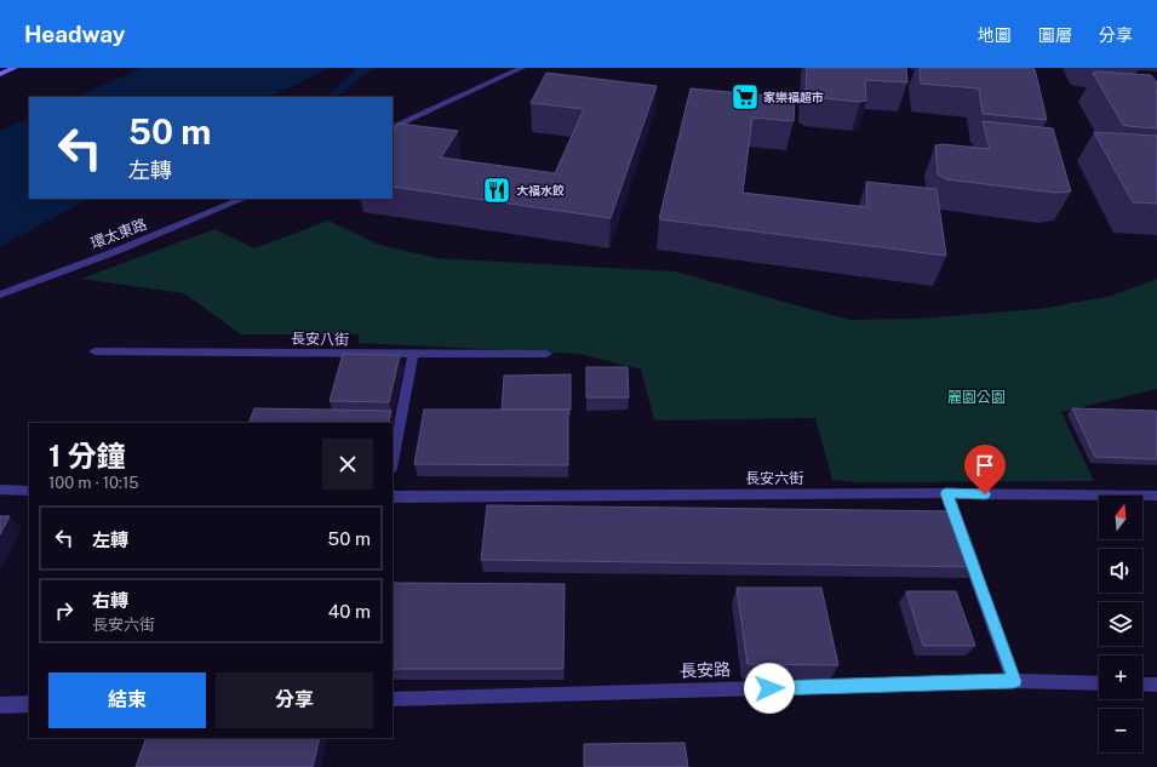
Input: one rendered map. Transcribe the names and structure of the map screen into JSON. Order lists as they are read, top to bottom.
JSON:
{
  "streets": {
    "street": [
      "環太東路",
      "長安八街",
      "長安六街",
      "長安路"
    ]
  },
  "parks": ["麗園公園"],
  "places": {
    "supermarket": ["家樂福超市"],
    "restaurant": ["大福水餃"]
  },
  "north": "top",
  "page": {
    "header": "Headway",
    "nav": ["地圖", "圖層", "分享"],
    "turn": ["50 m", "左轉"],
    "heading": ["1 分鐘", "100 m · 10:15"],
    "map_buttons": ["+", "−"],
    "list": [
      {
        "name": "左轉",
        "value": "50 m"
      },
      {
        "name": "右轉",
        "note": "長安六街",
        "value": "40 m"
      }
    ],
    "buttons": ["結束", "分享"]
  }
}
